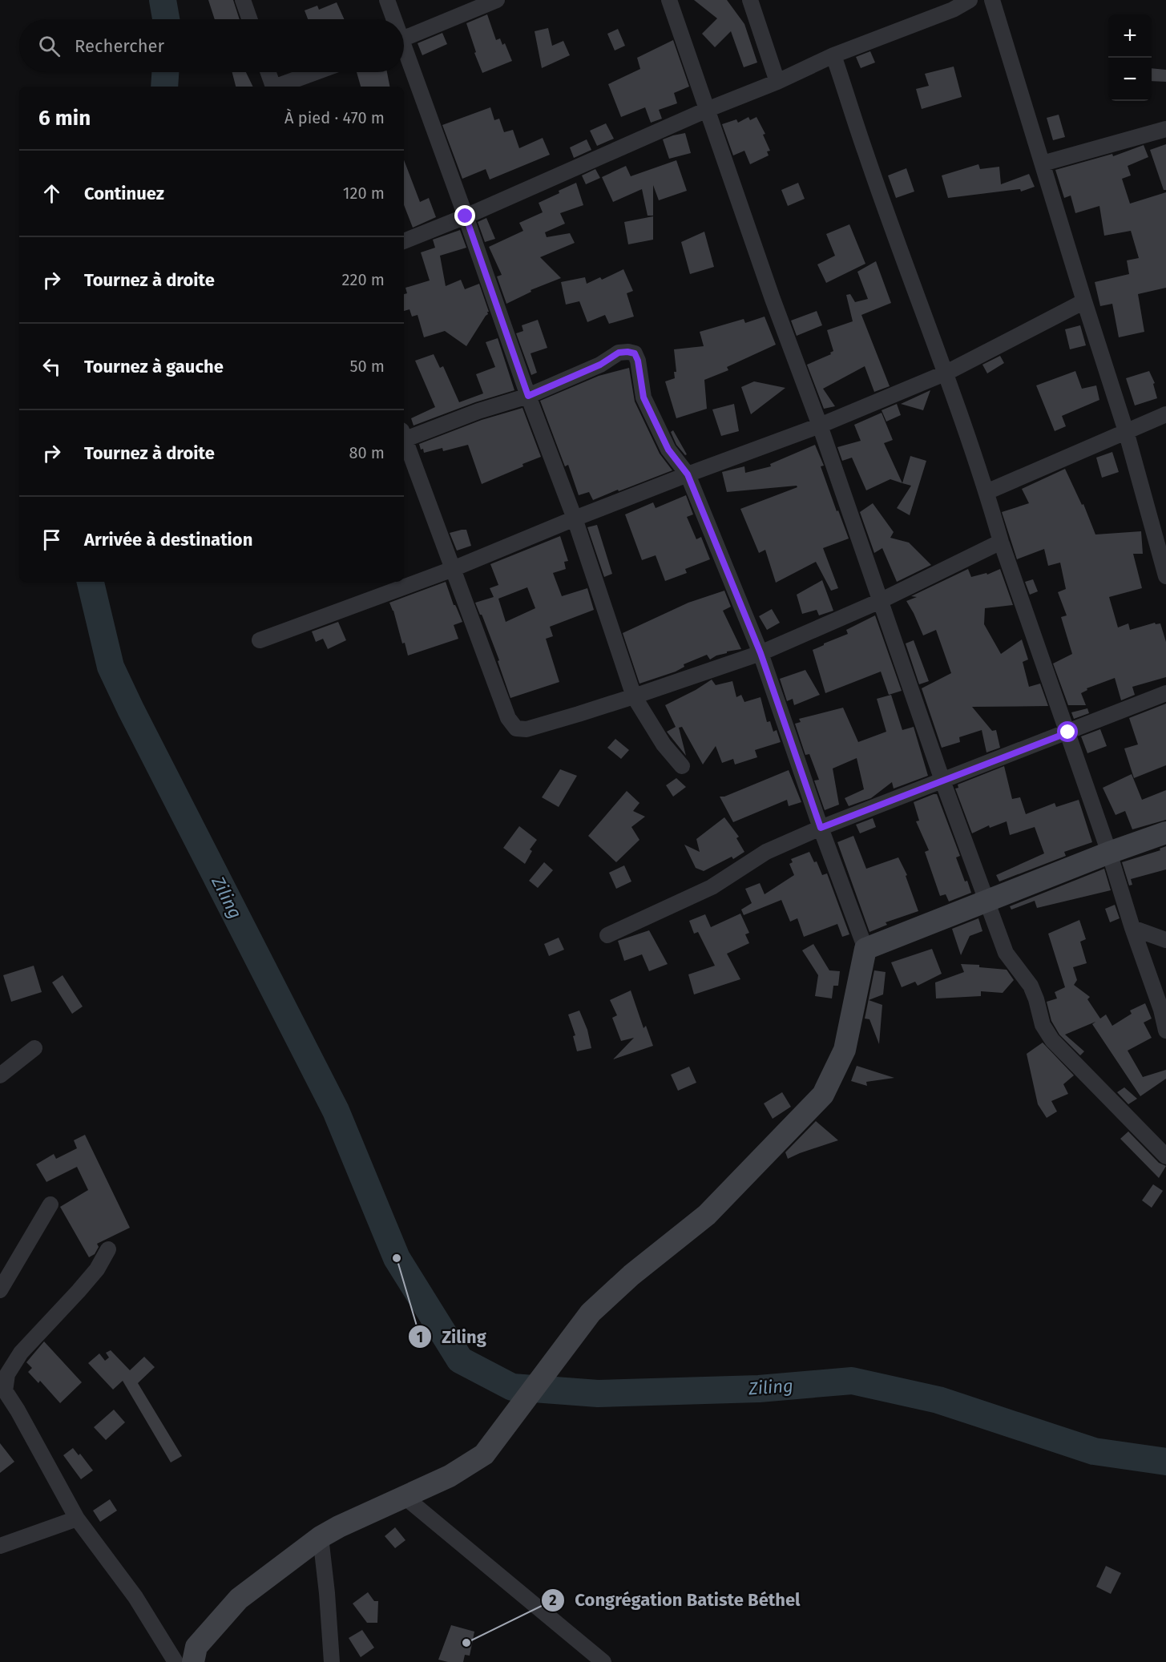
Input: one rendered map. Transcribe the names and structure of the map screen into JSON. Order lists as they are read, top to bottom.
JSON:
{
  "water": ["Ziling"],
  "places": ["Ziling", "Congrégation Batiste Béthel"],
  "page": {
    "map_buttons": ["+", "−"],
    "search": "Rechercher",
    "heading": ["6 min", "À pied · 470 m"],
    "list": [
      ["Continuez", "120 m"],
      ["Tournez à droite", "220 m"],
      ["Tournez à gauche", "50 m"],
      ["Tournez à droite", "80 m"],
      "Arrivée à destination"
    ]
  }
}
